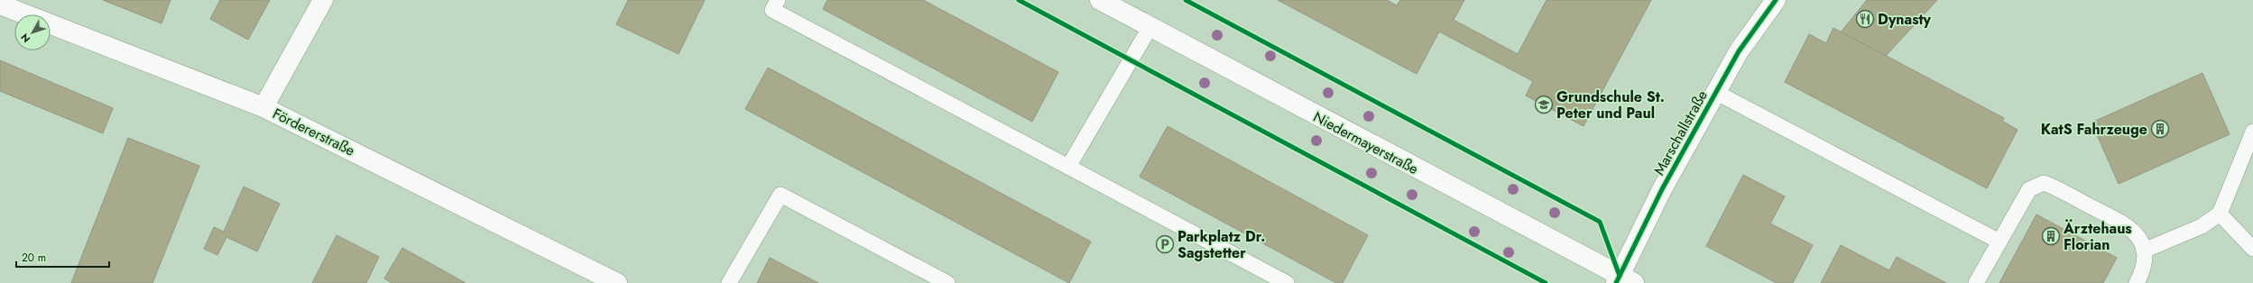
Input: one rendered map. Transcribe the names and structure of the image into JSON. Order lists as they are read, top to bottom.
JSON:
{
  "streets": {
    "street": ["Fördererstraße", "Marschallstraße", "Niedermayerstraße"]
  },
  "crossings": [
    ["Marschallstraße", "Niedermayerstraße"]
  ],
  "places": {
    "restaurant": ["Dynasty"],
    "school or university": ["Grundschule St. Peter und Paul"],
    "building": ["KatS Fahrzeuge", "Ärztehaus Florian"],
    "parking": ["Parkplatz Dr. Sagstetter"]
  },
  "scale_bar": "20 m",
  "north": "bottom left"
}
